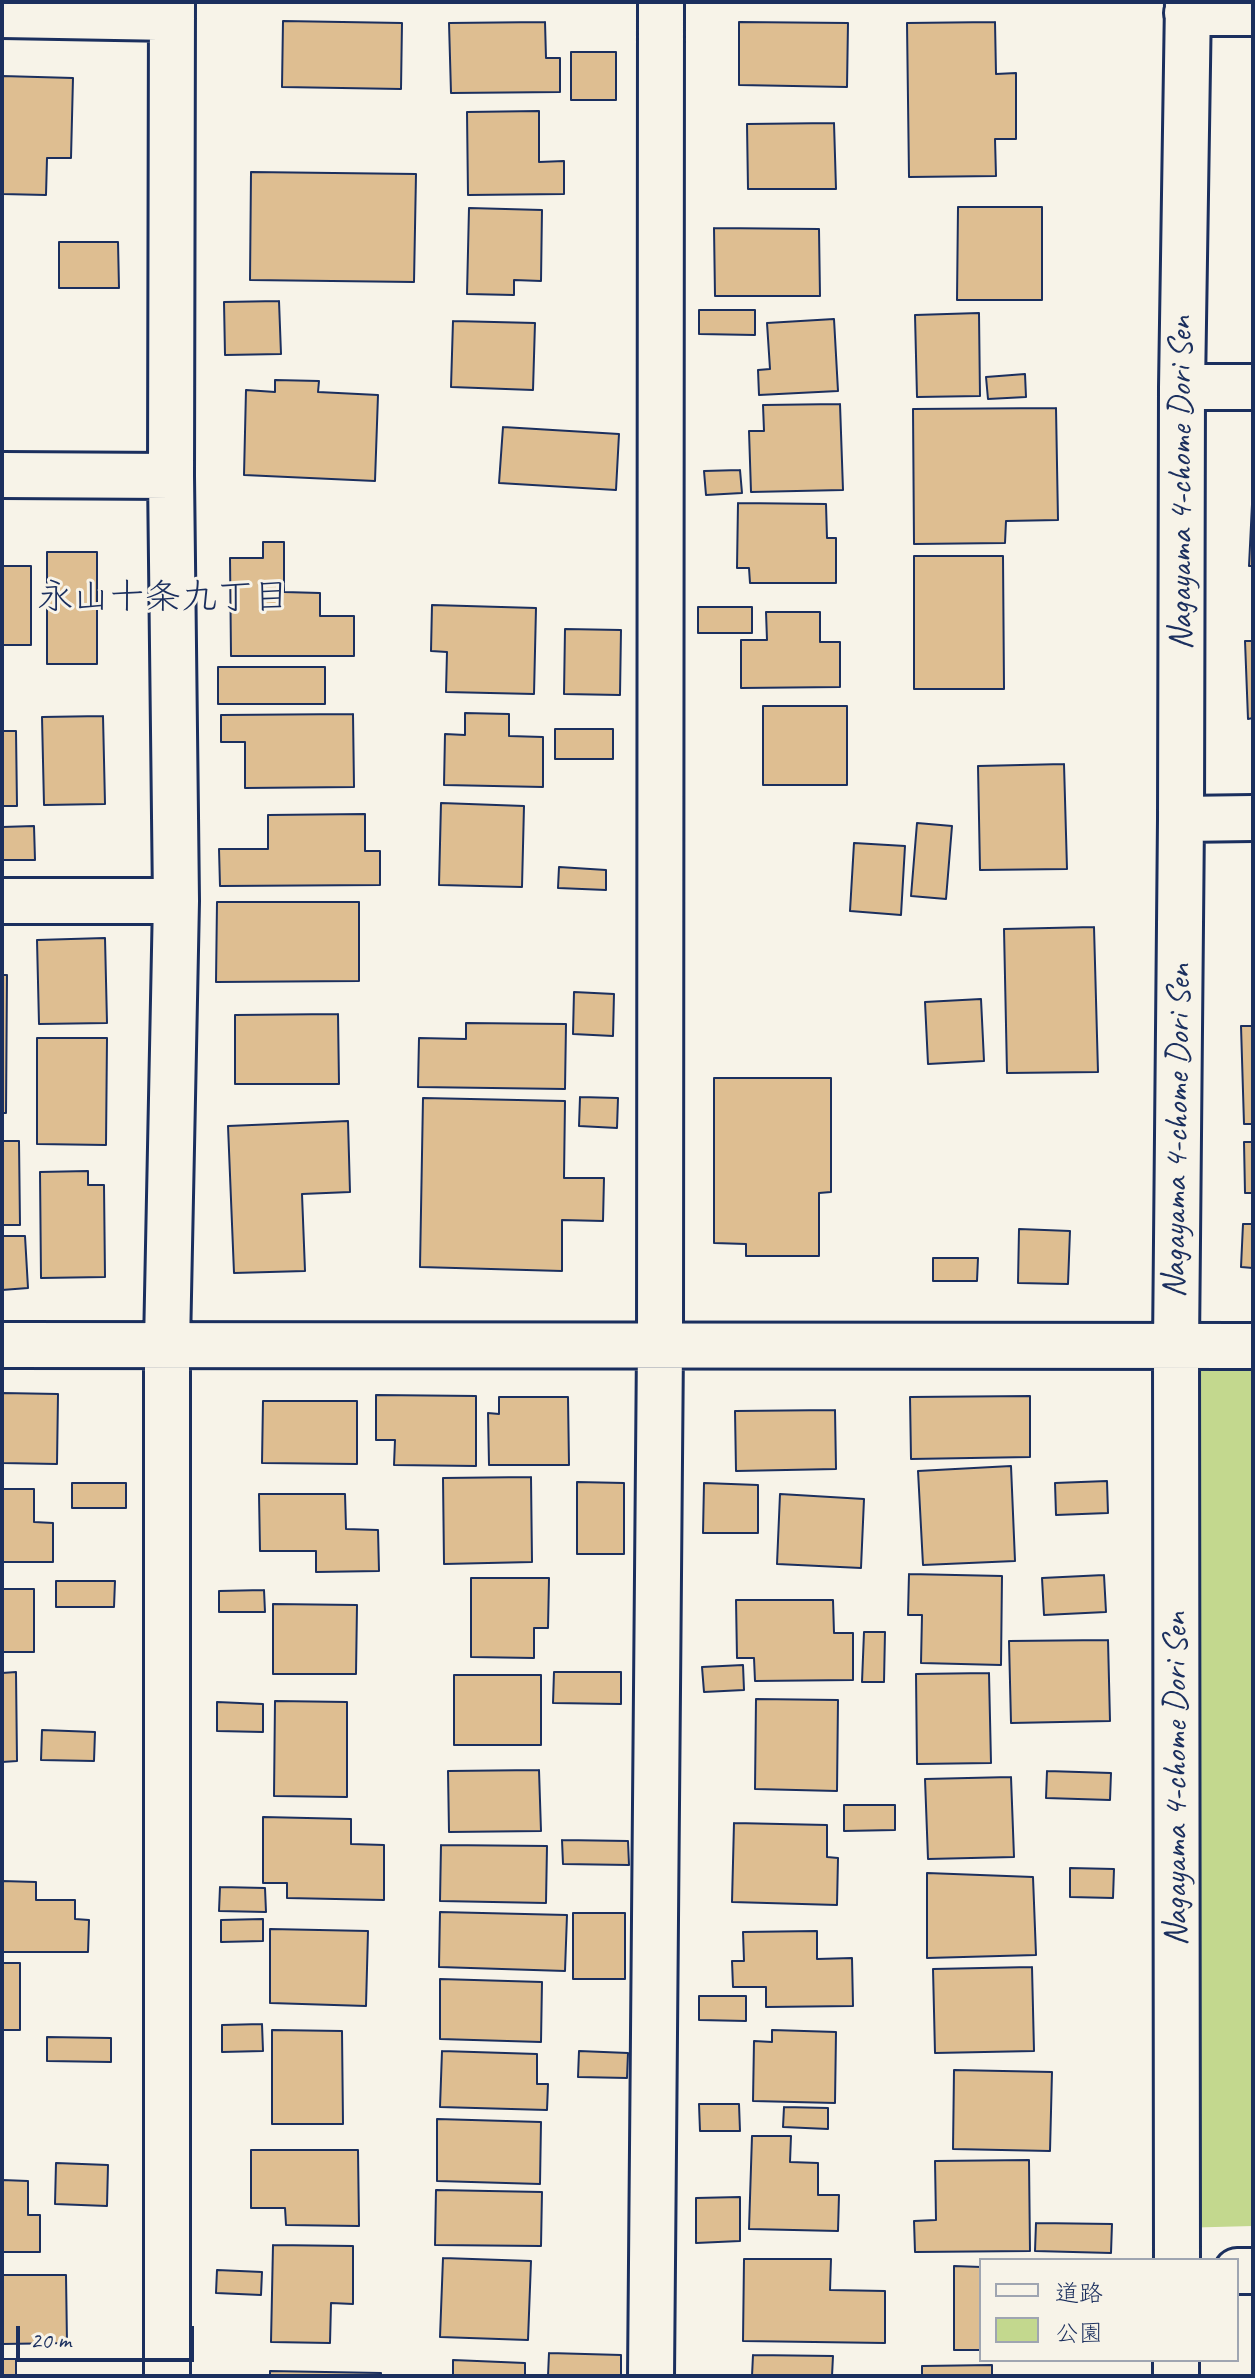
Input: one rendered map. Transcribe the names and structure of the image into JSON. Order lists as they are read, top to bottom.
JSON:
{
  "streets": {
    "street": ["Nagayama 4-chome Dori Sen"]
  },
  "districts": ["永山十条九丁目"],
  "legend": ["道路", "公園"],
  "scale_bar": "20 m"
}
